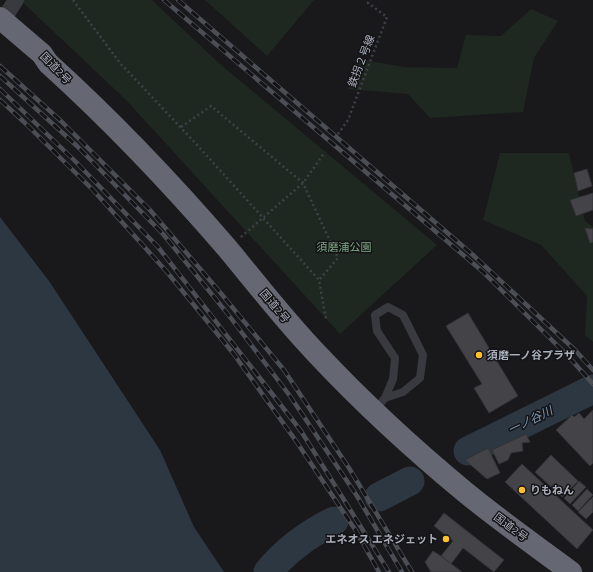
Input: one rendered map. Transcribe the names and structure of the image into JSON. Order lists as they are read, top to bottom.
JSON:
{
  "streets": {
    "highway": ["国道2号"],
    "path": ["鉄拐２号線"]
  },
  "water": ["一ノ谷川"],
  "parks": ["須磨浦公園"],
  "places": ["須磨一ノ谷プラザ", "りもねん", "エネオス エネジェット"]
}
